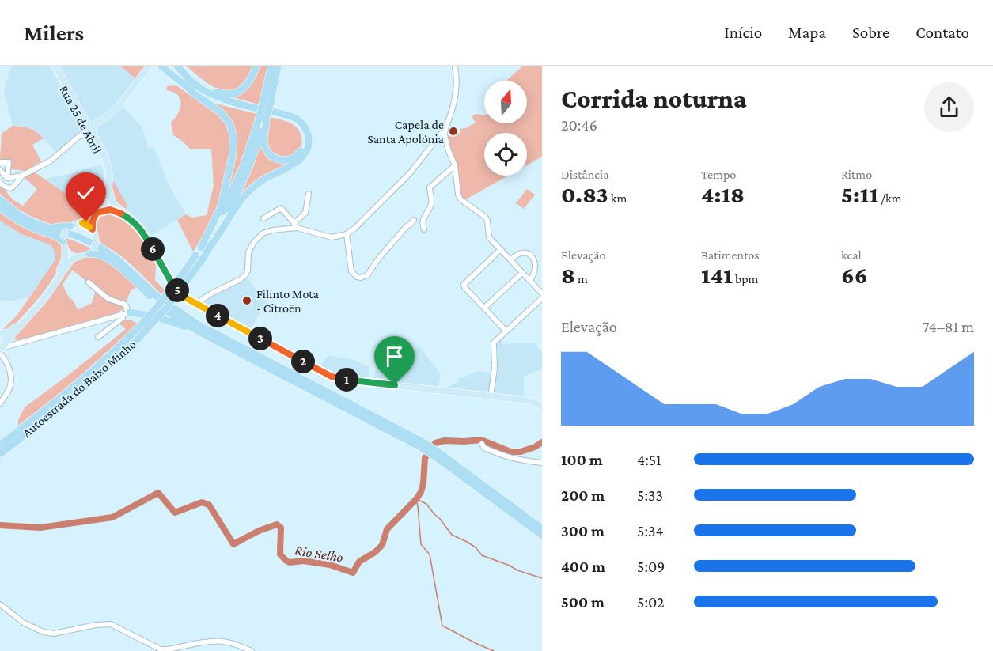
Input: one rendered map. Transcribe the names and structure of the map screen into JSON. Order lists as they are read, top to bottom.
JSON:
{
  "streets": {
    "highway": ["Autoestrada do Baixo Minho"],
    "main road": ["Rua 25 de Abril"]
  },
  "water": ["Rio Selho"],
  "places": ["Capela de Santa Apolónia", "Filinto Mota - Citroën"],
  "north": "top",
  "page": {
    "header": "Milers",
    "nav": [
      "Início",
      "Mapa",
      "Sobre",
      "Contato"
    ],
    "heading": ["Corrida noturna", "20:46"],
    "stats": [
      ["Distância", "0.83 km"],
      ["Tempo", "4:18"],
      ["Ritmo", "5:11 /km"],
      ["Elevação", "8 m"],
      ["Batimentos", "141 bpm"],
      ["kcal", "66"]
    ],
    "pins": [
      "6",
      "5",
      "4",
      "3",
      "2",
      "1"
    ],
    "chart": ["Elevação", "74–81 m"],
    "list": [
      {
        "name": "100 m",
        "note": "4:51"
      },
      {
        "name": "200 m",
        "note": "5:33"
      },
      {
        "name": "300 m",
        "note": "5:34"
      },
      {
        "name": "400 m",
        "note": "5:09"
      },
      {
        "name": "500 m",
        "note": "5:02"
      }
    ]
  }
}
